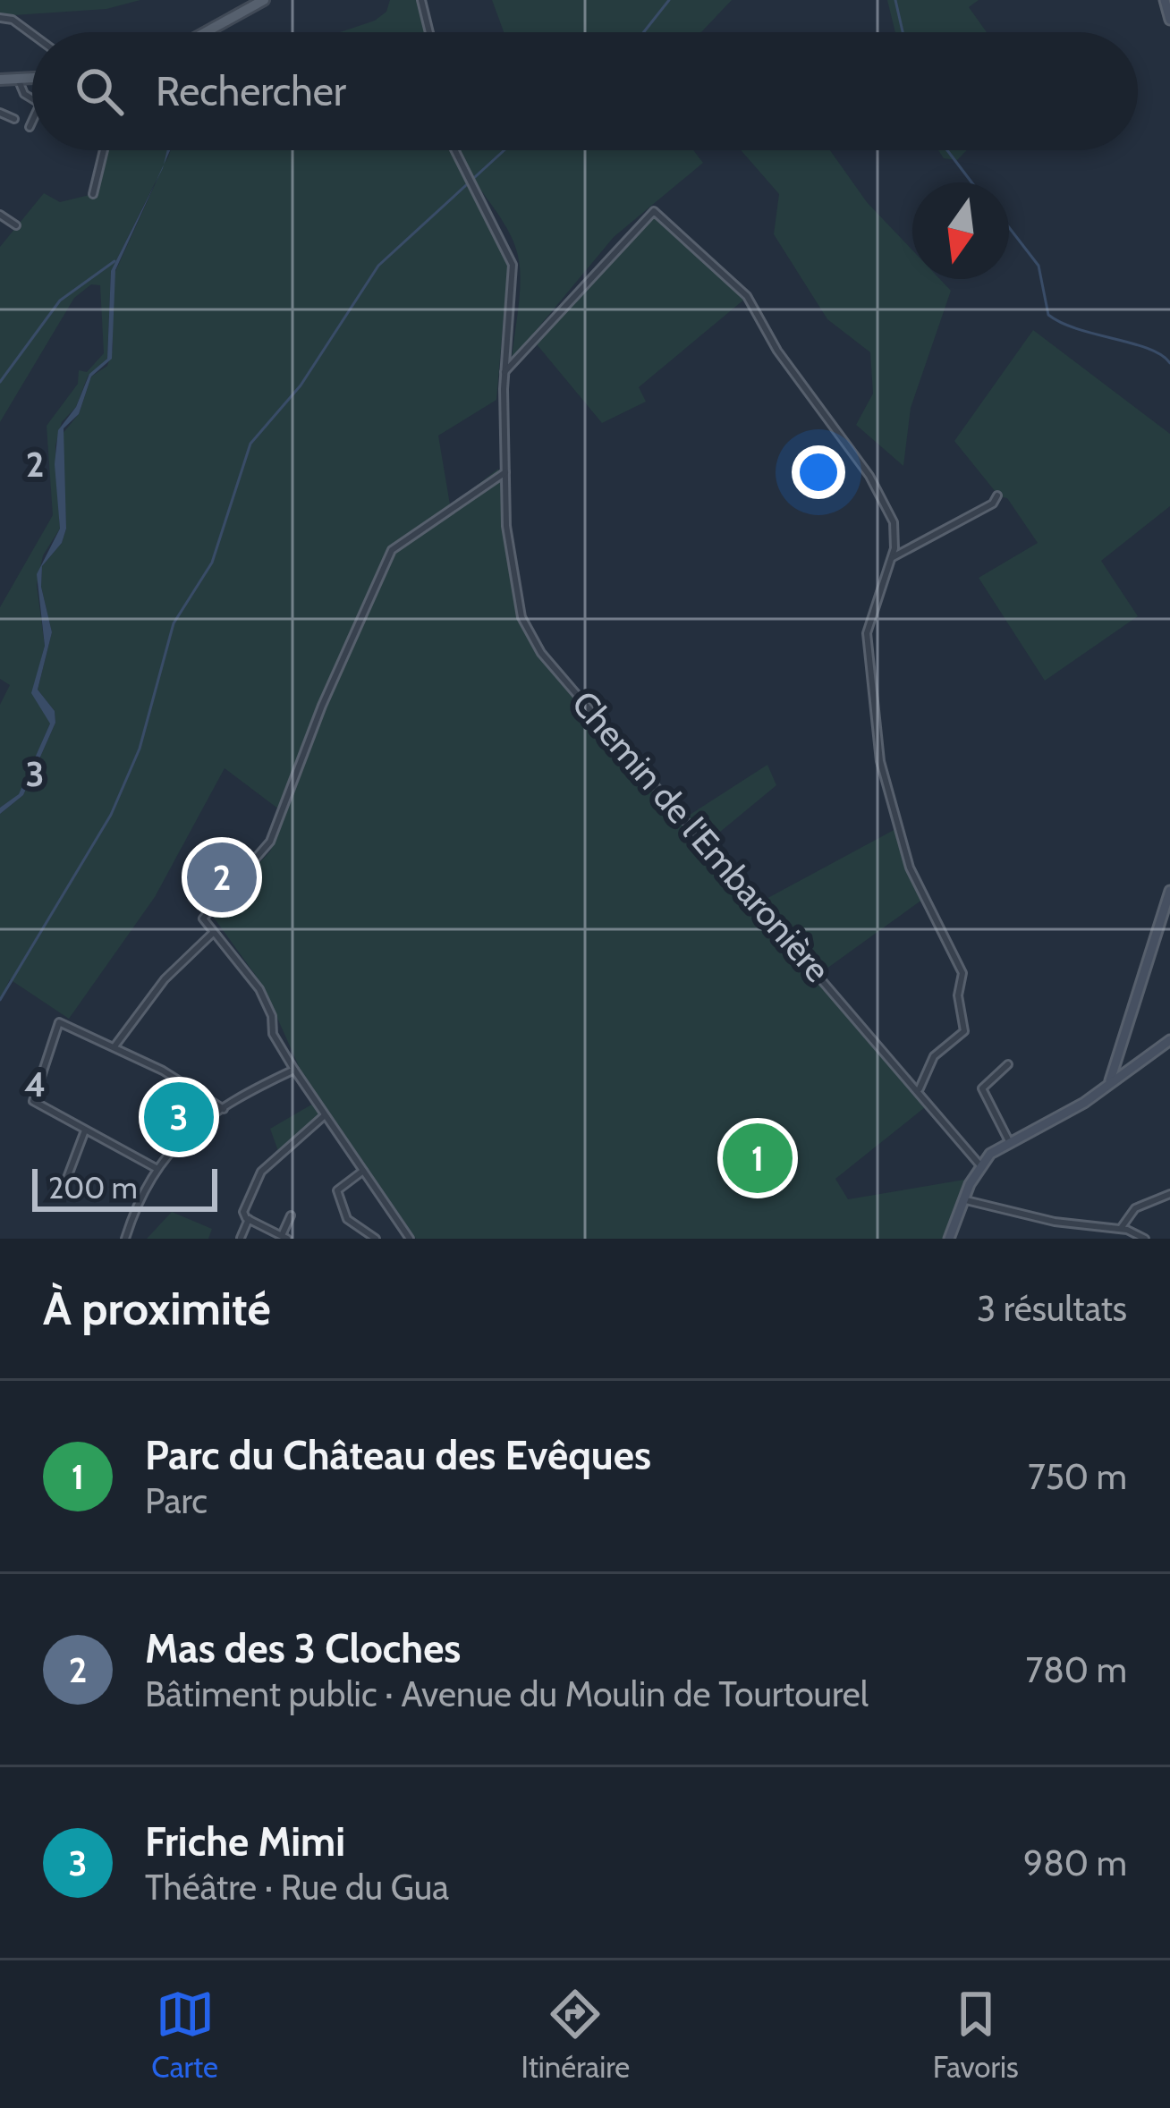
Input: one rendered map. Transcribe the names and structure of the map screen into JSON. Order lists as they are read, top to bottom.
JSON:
{
  "streets": {
    "street": ["Chemin de l'Embaronière"]
  },
  "scale_bar": "200 m",
  "north": "bottom",
  "page": {
    "search": "Rechercher",
    "pins": ["2", "3", "1"],
    "scale": "200 m",
    "heading": ["À proximité", "3 résultats"],
    "list": [
      {
        "mark": "1",
        "name": "Parc du Château des Evêques",
        "note": "Parc",
        "value": "750 m"
      },
      {
        "mark": "2",
        "name": "Mas des 3 Cloches",
        "note": "Bâtiment public · Avenue du Moulin de Tourtourel",
        "value": "780 m"
      },
      {
        "mark": "3",
        "name": "Friche Mimi",
        "note": "Théâtre · Rue du Gua",
        "value": "980 m"
      }
    ],
    "nav": ["Carte", "Itinéraire", "Favoris"]
  },
  "grid": {
    "rows": ["2", "3", "4"]
  }
}
